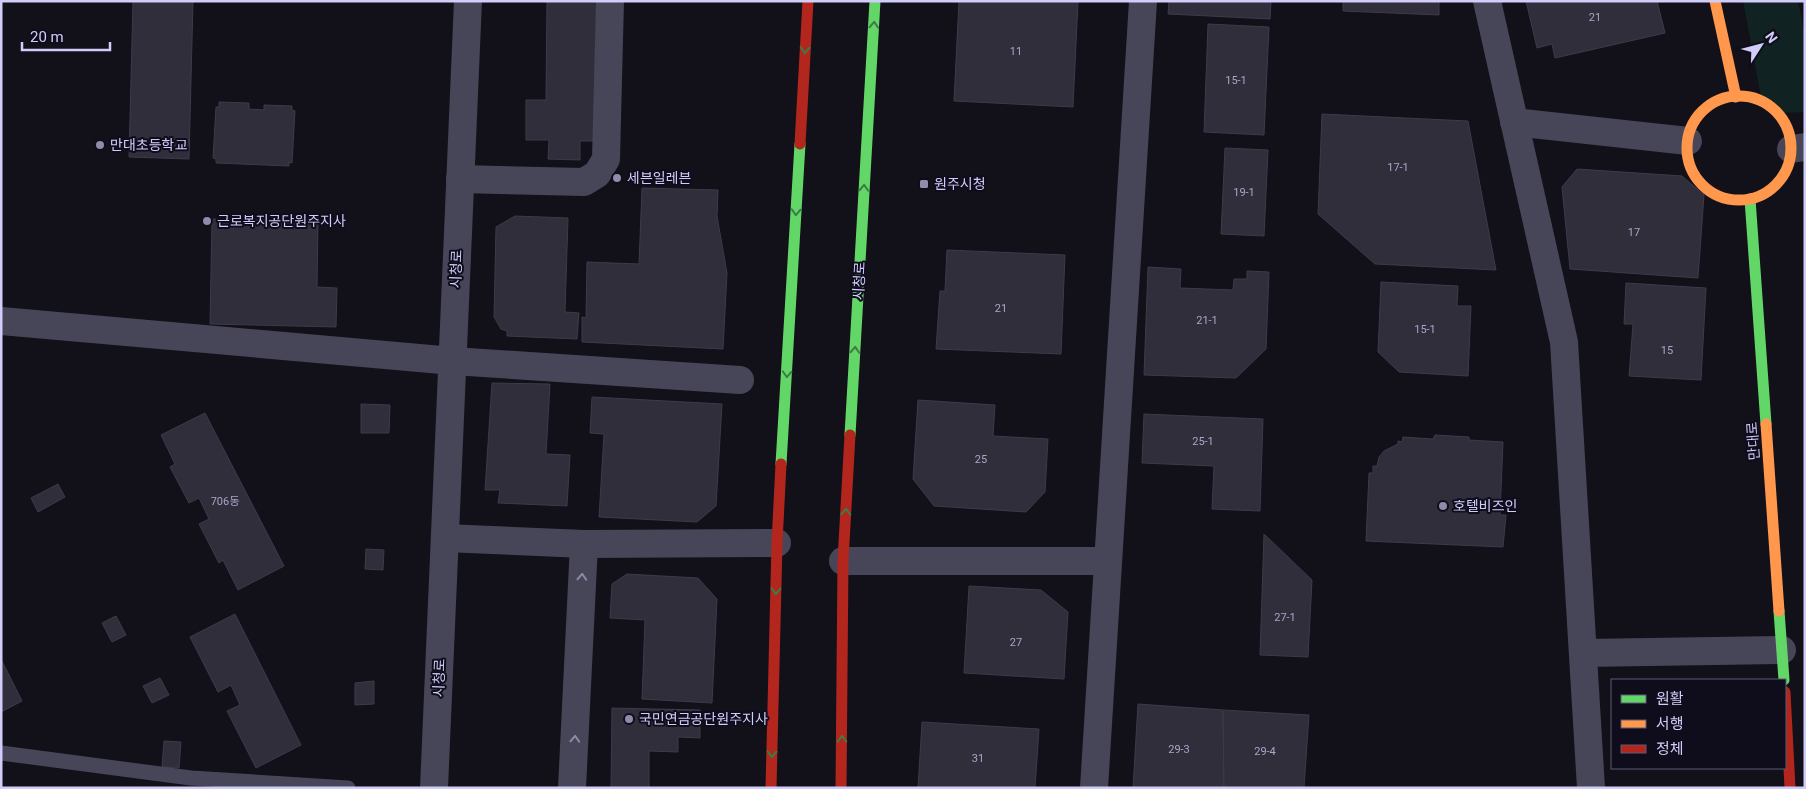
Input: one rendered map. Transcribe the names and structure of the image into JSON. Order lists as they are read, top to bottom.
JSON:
{
  "streets": {
    "street": ["시청로", "만대로"]
  },
  "places": {
    "other": [
      "만대초등학교",
      "세븐일레븐",
      "근로복지공단원주지사",
      "호텔비즈인",
      "국민연금공단원주지사"
    ],
    "transit": ["원주시청"]
  },
  "house_numbers": [
    "21",
    "11",
    "15-1",
    "17-1",
    "19-1",
    "17",
    "21",
    "21-1",
    "15-1",
    "15",
    "25-1",
    "25",
    "706동",
    "27-1",
    "27",
    "29-3",
    "29-4",
    "31"
  ],
  "legend": ["원활", "서행", "정체"],
  "scale_bar": "20 m",
  "north": "top right"
}
